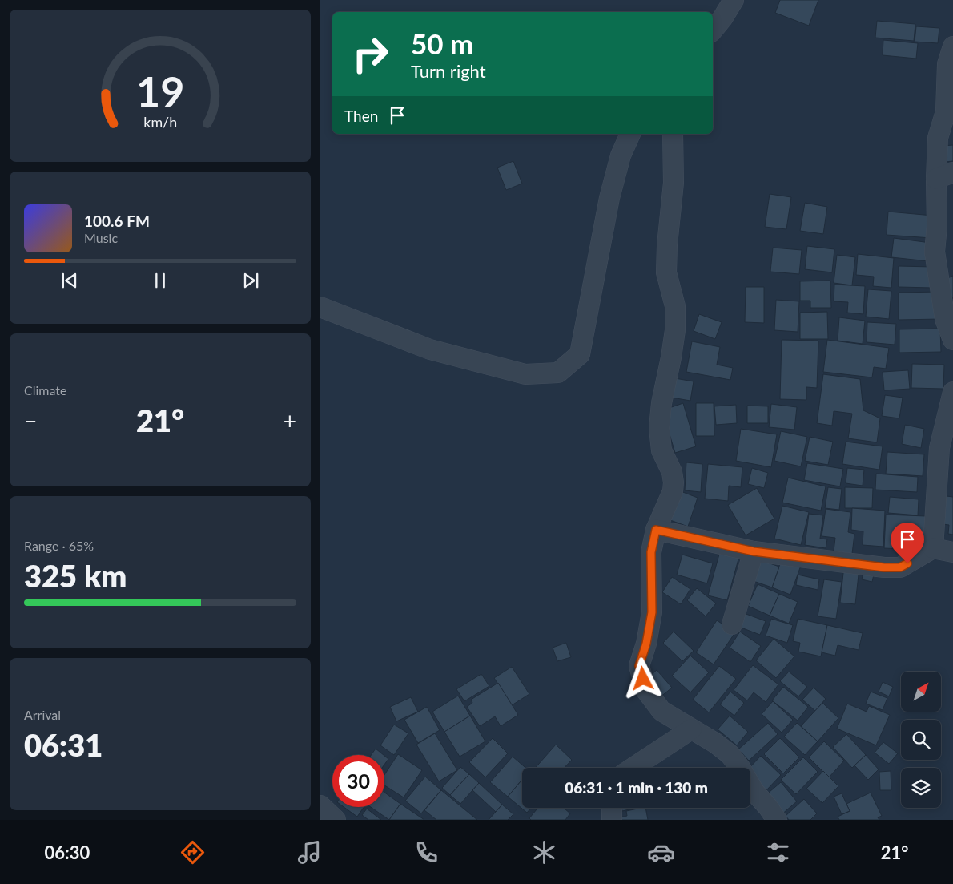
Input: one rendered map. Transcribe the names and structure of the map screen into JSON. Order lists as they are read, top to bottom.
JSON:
{
  "north": "top right",
  "page": {
    "turn": ["50 m", "Turn right"],
    "then": "Then",
    "song": ["100.6 FM", "Music"],
    "tile": [
      "Climate",
      ["Range · 65%", "325 km"],
      ["Arrival", "06:31"]
    ],
    "heat": ["−", "21°", "+"],
    "limit": "30",
    "trip": "06:31 · 1 min · 130 m",
    "tabs": ["06:30", "21°"],
    "gauge": ["19", "km/h"]
  }
}
